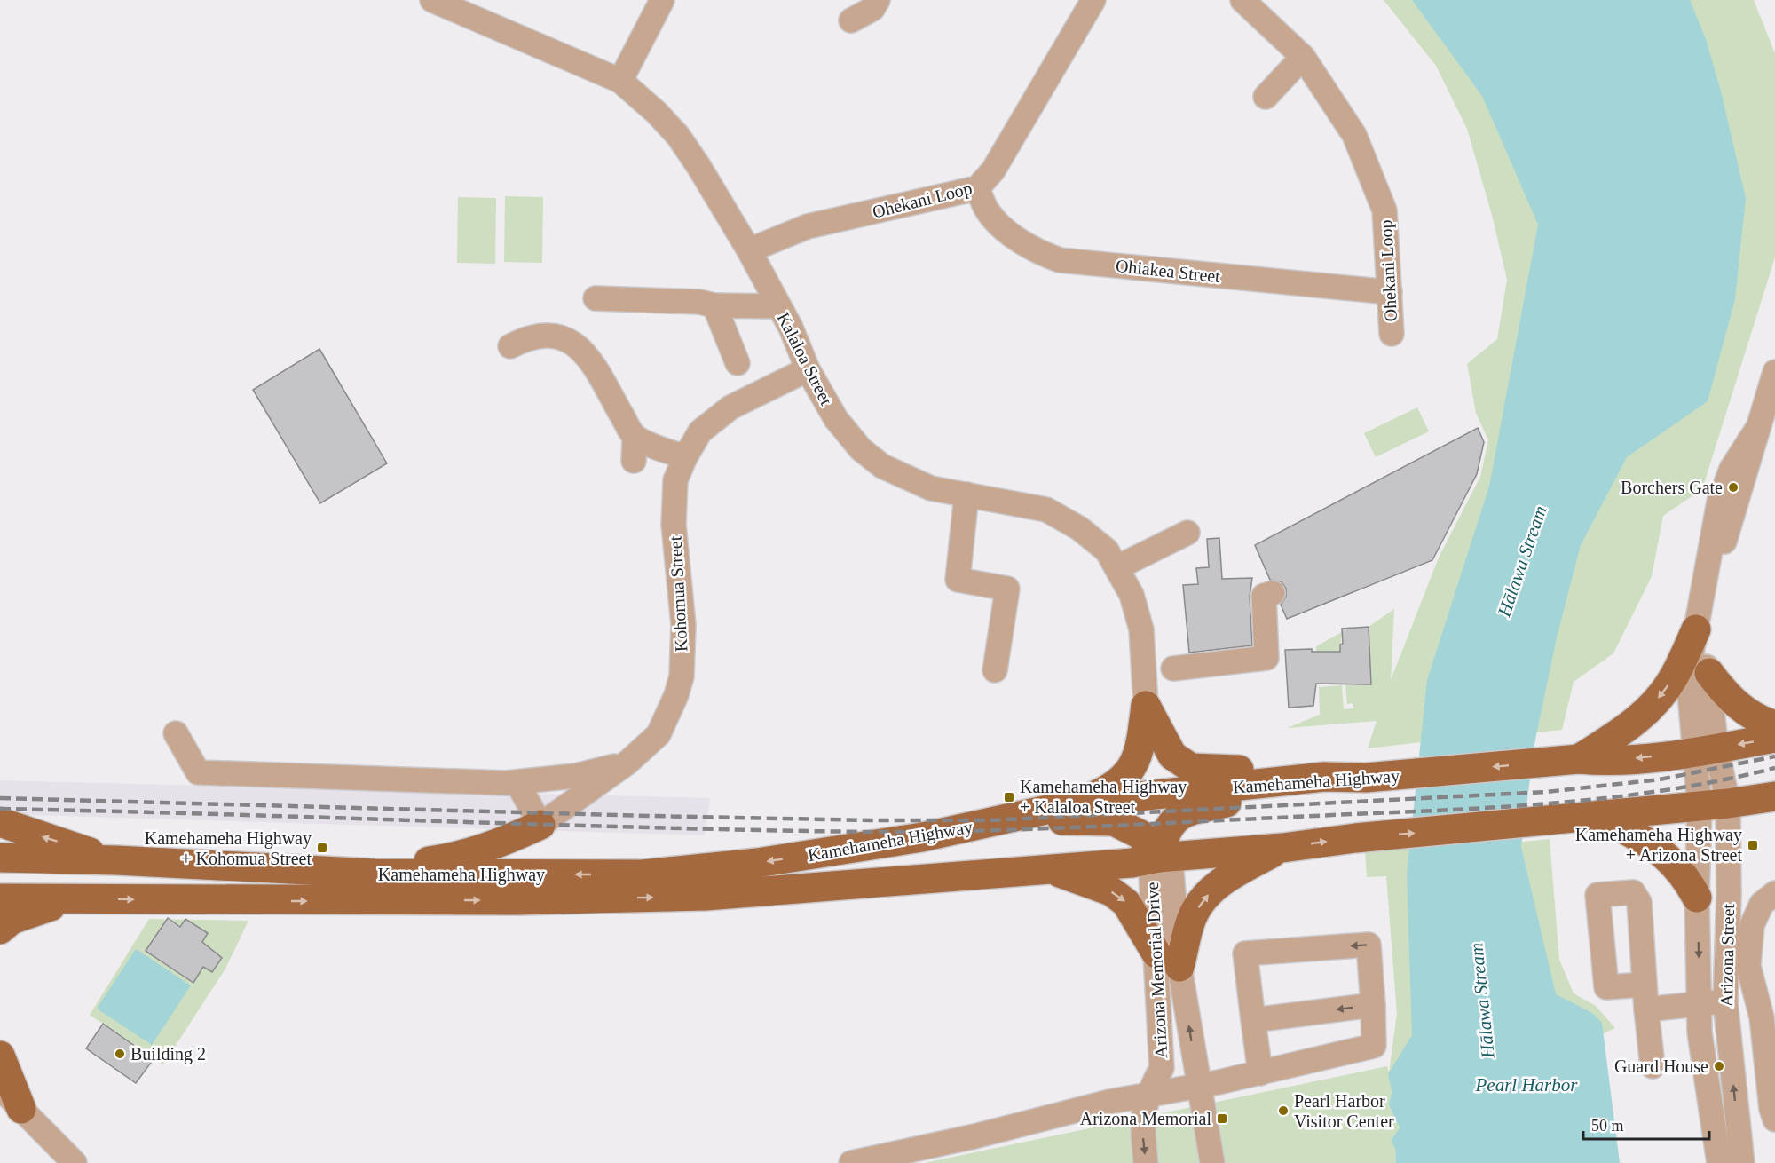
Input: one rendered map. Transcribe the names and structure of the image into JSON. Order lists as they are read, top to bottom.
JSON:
{
  "streets": {
    "main road": ["Kamehameha Highway"],
    "street": [
      "Ohekani Loop",
      "Ohiakea Street",
      "Kalaloa Street",
      "Kohomua Street",
      "Arizona Street",
      "Arizona Memorial Drive"
    ]
  },
  "crossings": [
    ["Ohekani Loop", "Ohiakea Street"],
    ["Ohekani Loop", "Kalaloa Street"],
    ["Kalaloa Street", "Kohomua Street"],
    ["Kamehameha Highway", "Arizona Street"],
    ["Kamehameha Highway", "Arizona Memorial Drive"]
  ],
  "water": ["Hālawa Stream", "Pearl Harbor"],
  "places": {
    "other": [
      "Borchers Gate",
      "Building 2",
      "Guard House",
      "Pearl Harbor Visitor Center"
    ],
    "transit": [
      "Kamehameha Highway + Kalaloa Street",
      "Kamehameha Highway + Arizona Street",
      "Kamehameha Highway + Kohomua Street",
      "Arizona Memorial"
    ]
  },
  "scale_bar": "50 m"
}
